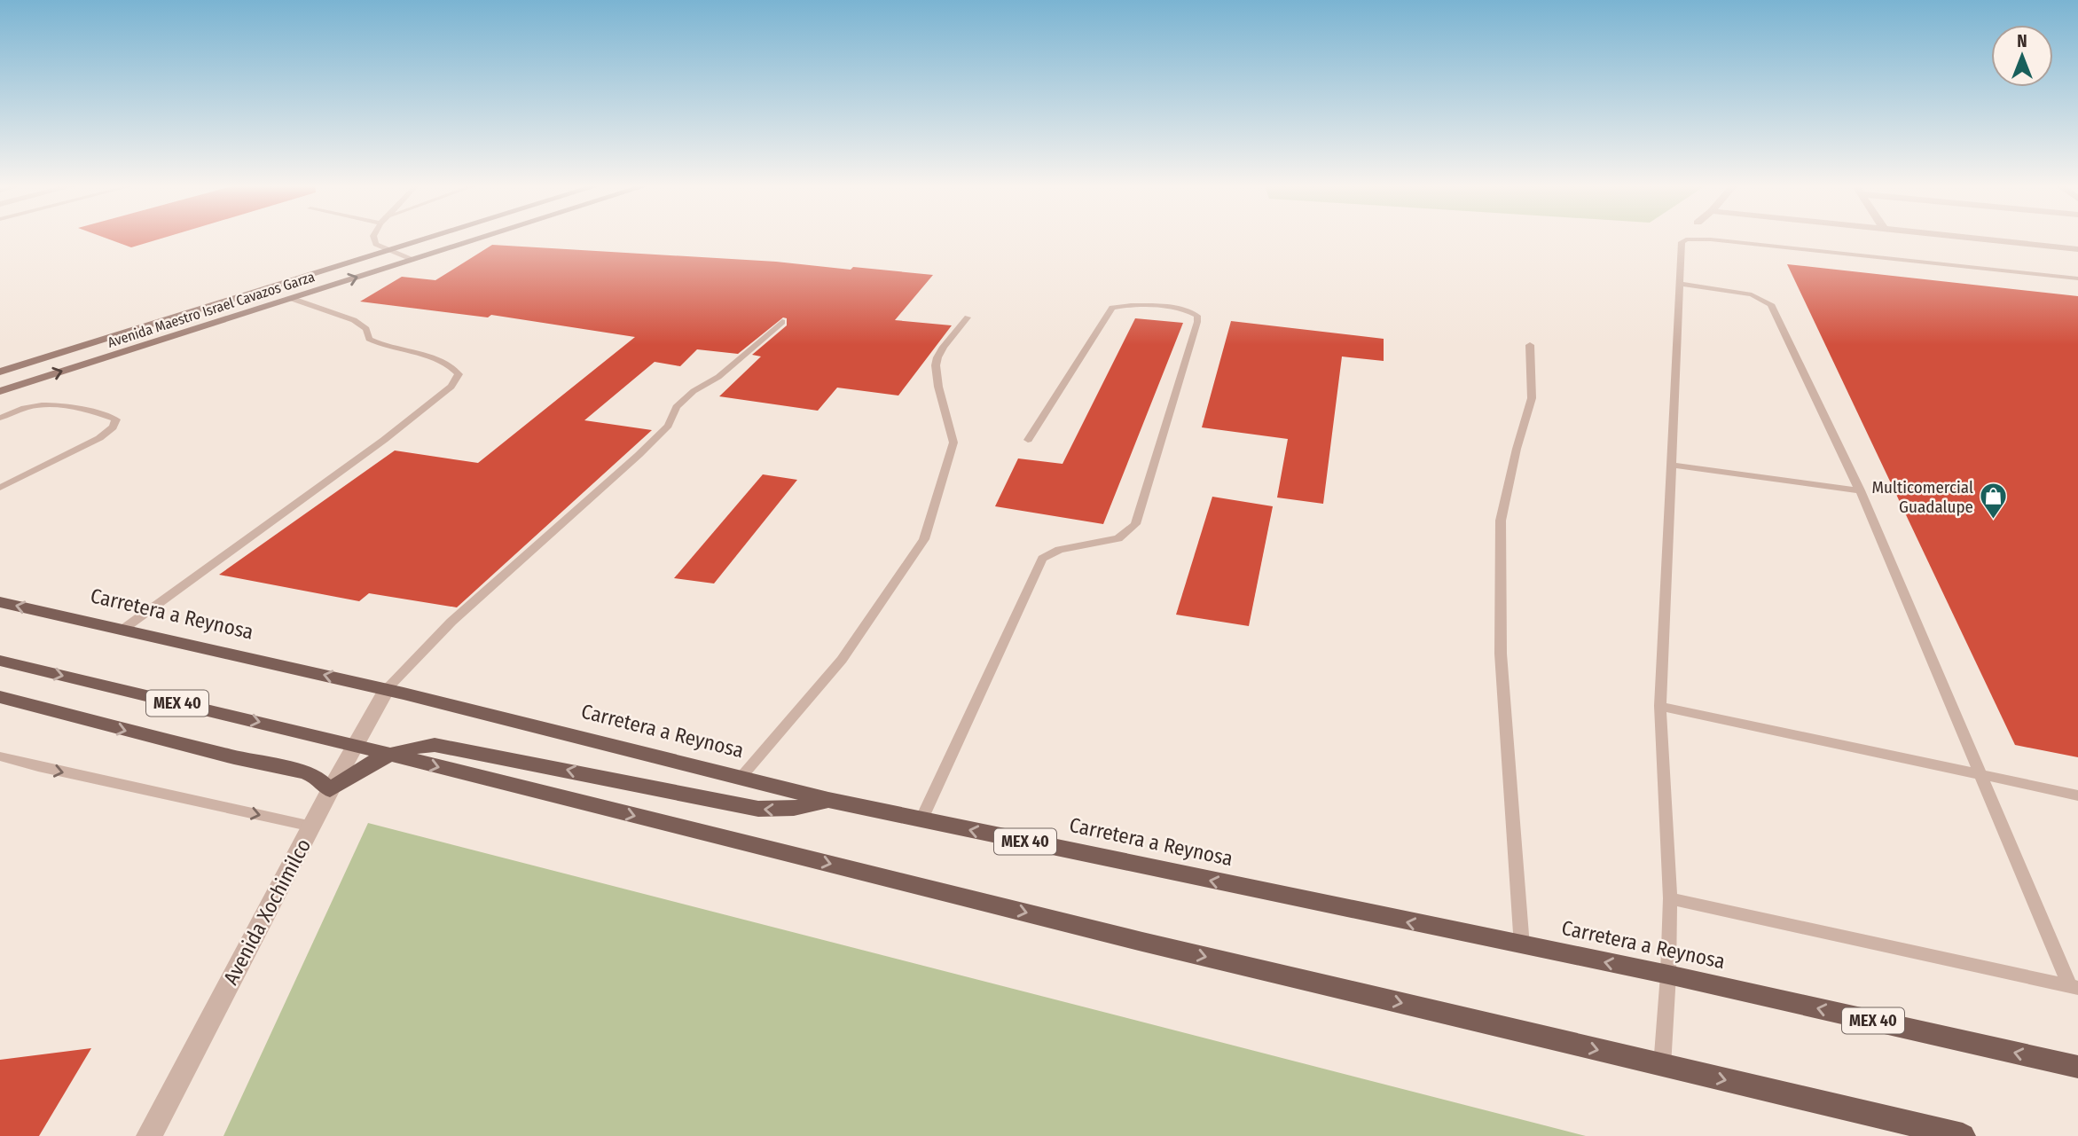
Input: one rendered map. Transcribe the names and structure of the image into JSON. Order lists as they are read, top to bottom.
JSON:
{
  "streets": {
    "main road": ["Avenida Maestro Israel Cavazos Garza", "Carretera a Reynosa", "MEX 40"],
    "street": ["Avenida Xochimilco"]
  },
  "crossings": [
    ["Carretera a Reynosa", "Avenida Xochimilco"],
    ["MEX 40", "Avenida Xochimilco"]
  ],
  "places": {
    "shop": ["Multicomercial Guadalupe"]
  },
  "north": "top"
}
